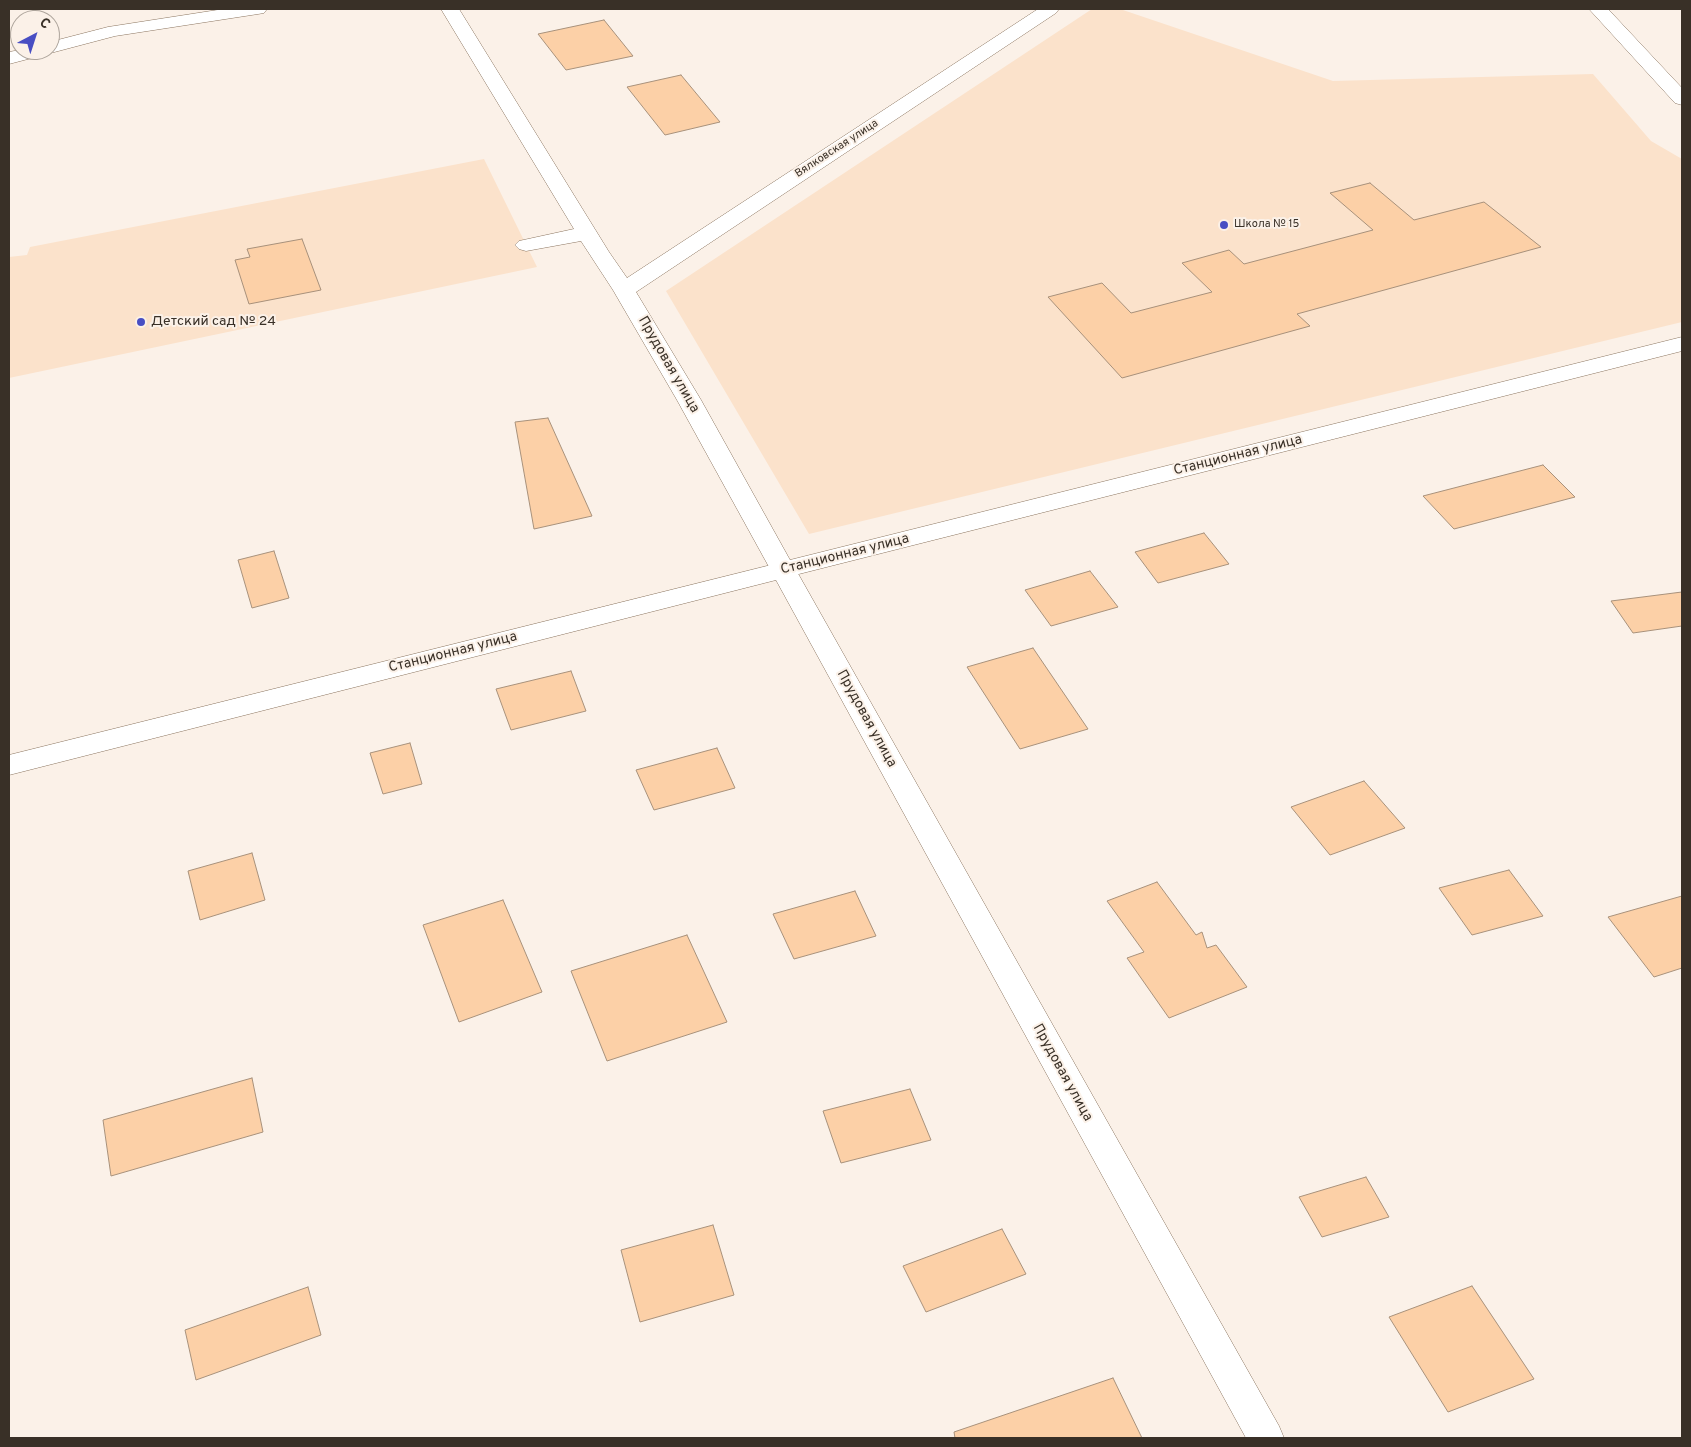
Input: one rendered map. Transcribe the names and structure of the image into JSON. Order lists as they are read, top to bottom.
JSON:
{
  "streets": {
    "street": ["Вялковская улица", "Прудовая улица", "Станционная улица"]
  },
  "crossings": [
    ["Вялковская улица", "Прудовая улица"],
    ["Прудовая улица", "Станционная улица"]
  ],
  "places": ["Школа № 15", "Детский сад № 24"],
  "north": "top right"
}
